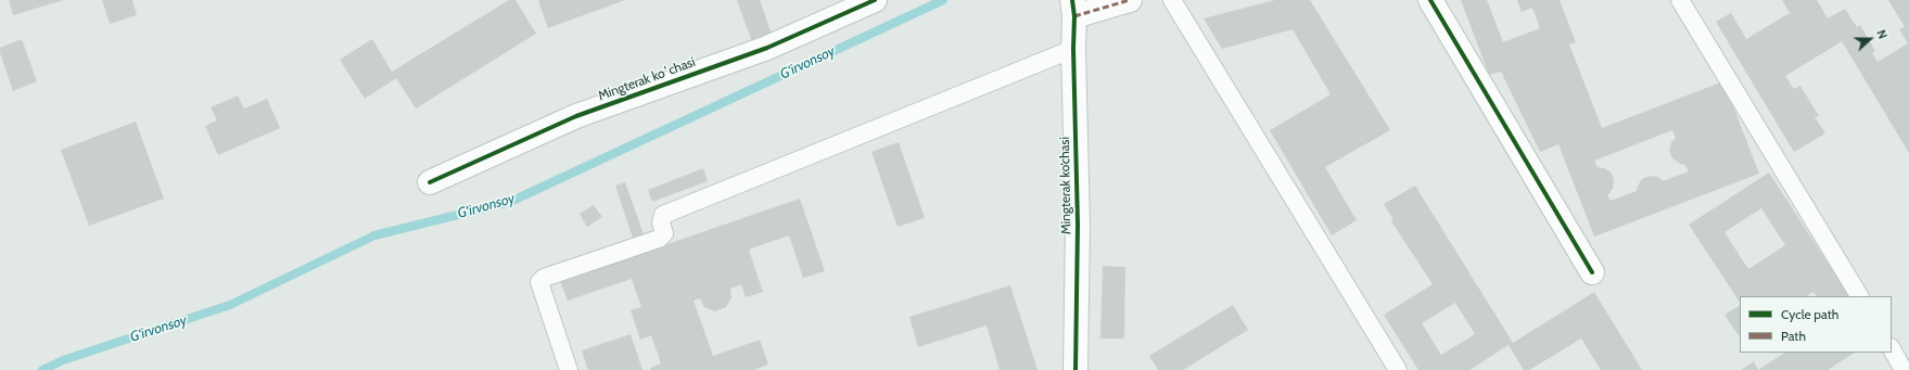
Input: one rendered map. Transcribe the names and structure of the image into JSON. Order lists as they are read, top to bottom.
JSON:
{
  "streets": {
    "street": ["Mingterak koʻchasi", "Mingterak ko‘chasi"]
  },
  "water": ["G‘irvonsoy"],
  "legend": ["Cycle path", "Path"],
  "north": "right"
}
